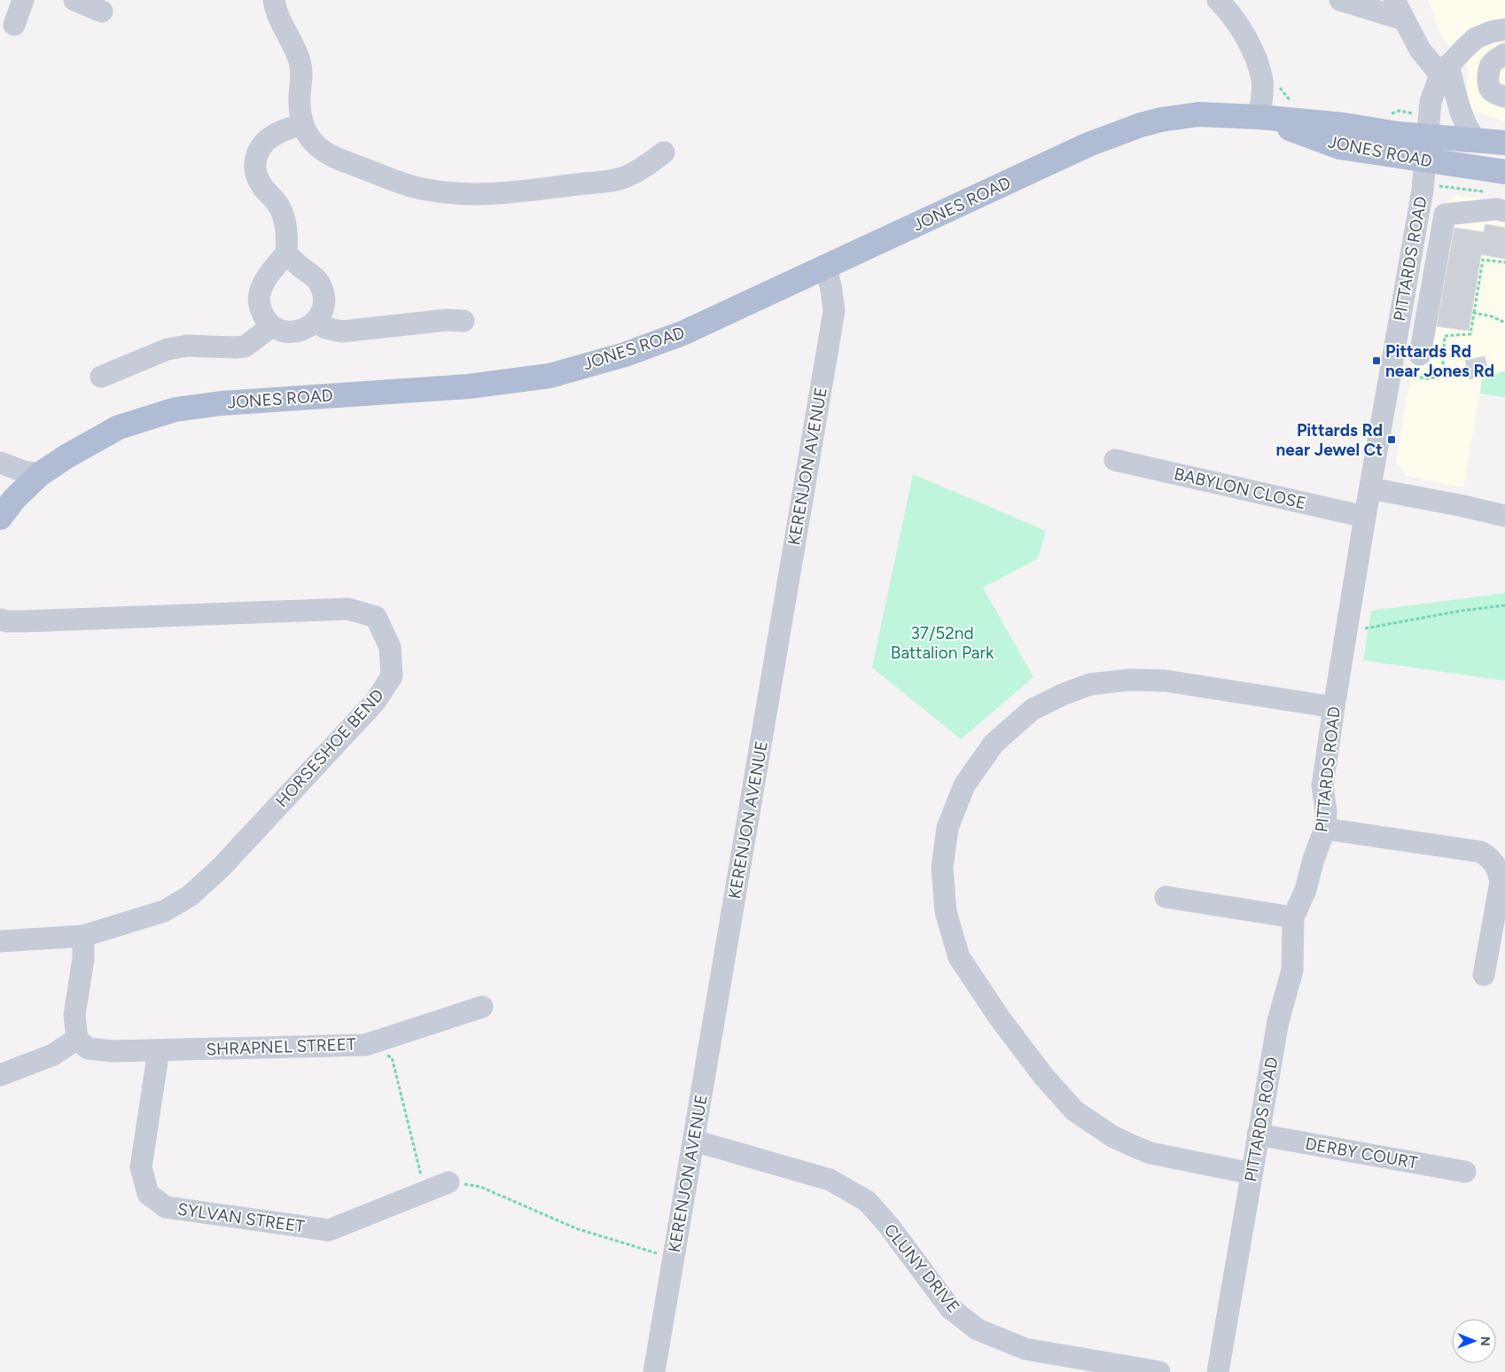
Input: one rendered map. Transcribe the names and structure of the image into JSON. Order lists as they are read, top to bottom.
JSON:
{
  "streets": {
    "main road": ["JONES ROAD"],
    "street": [
      "PITTARDS ROAD",
      "KERENJON AVENUE",
      "BABYLON CLOSE",
      "HORSESHOE BEND",
      "SHRAPNEL STREET",
      "DERBY COURT",
      "SYLVAN STREET",
      "CLUNY DRIVE"
    ]
  },
  "crossings": [
    ["JONES ROAD", "PITTARDS ROAD"],
    ["JONES ROAD", "KERENJON AVENUE"],
    ["PITTARDS ROAD", "BABYLON CLOSE"],
    ["PITTARDS ROAD", "DERBY COURT"],
    ["KERENJON AVENUE", "CLUNY DRIVE"],
    ["SHRAPNEL STREET", "SYLVAN STREET"]
  ],
  "parks": ["37/52nd Battalion Park"],
  "places": {
    "transit": ["Pittards Rd near Jones Rd", "Pittards Rd near Jewel Ct"]
  },
  "north": "right"
}
